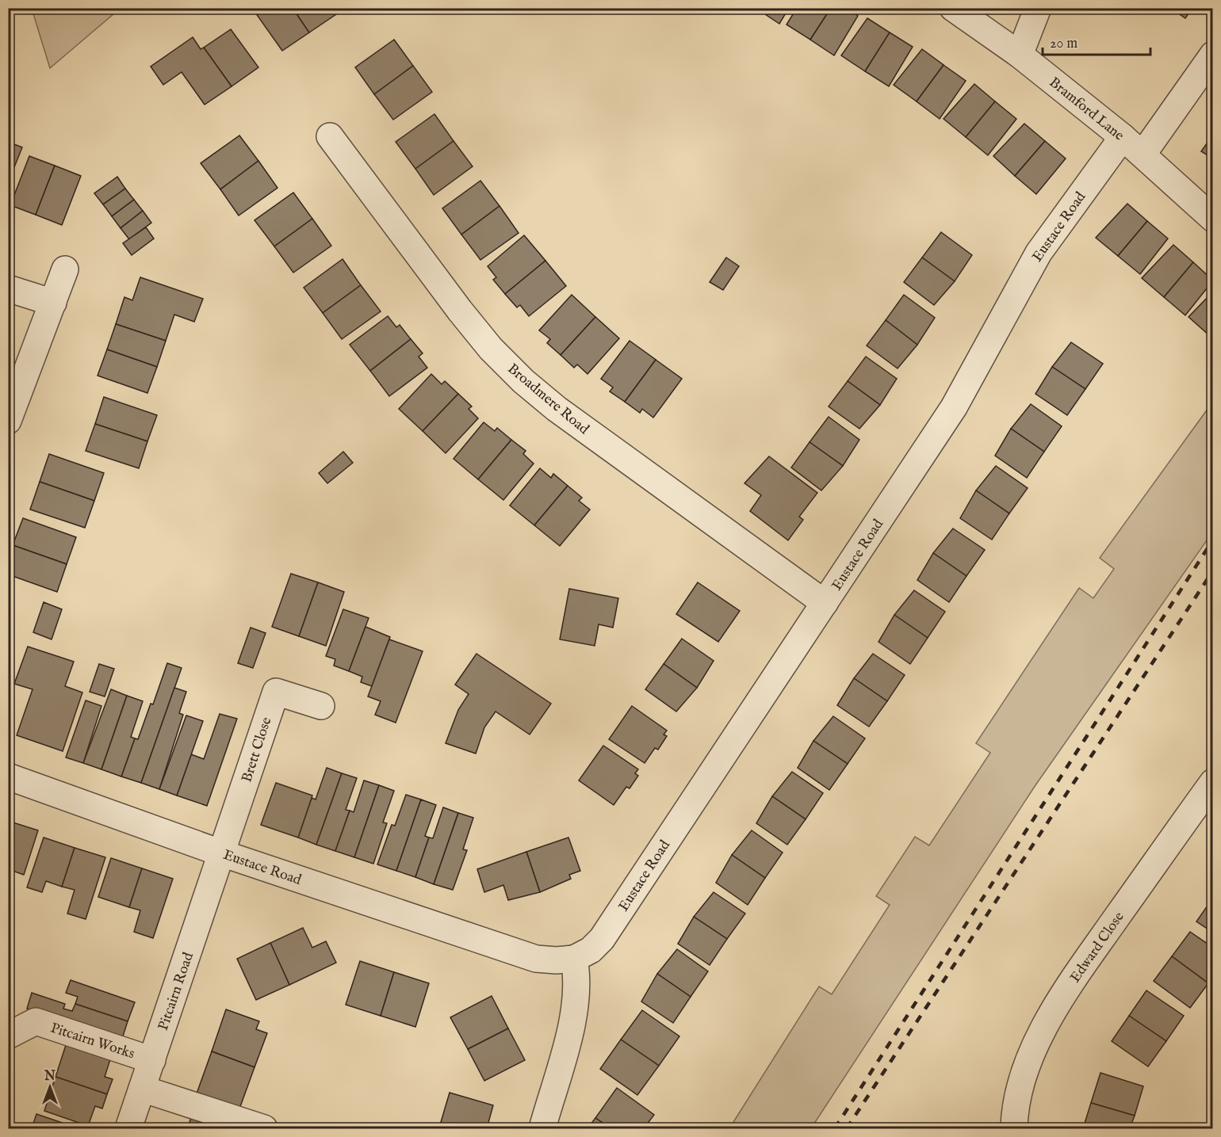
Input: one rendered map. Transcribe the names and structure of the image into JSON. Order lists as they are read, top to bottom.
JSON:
{
  "streets": {
    "street": [
      "Bramford Lane",
      "Eustace Road",
      "Broadmere Road",
      "Brett Close",
      "Edward Close",
      "Pitcairn Road",
      "Pitcairn Works"
    ]
  },
  "crossings": [
    ["Bramford Lane", "Eustace Road"],
    ["Eustace Road", "Broadmere Road"],
    ["Eustace Road", "Brett Close"],
    ["Eustace Road", "Pitcairn Road"],
    ["Brett Close", "Pitcairn Road"],
    ["Pitcairn Road", "Pitcairn Works"]
  ],
  "scale_bar": "20 m",
  "north": "top"
}
